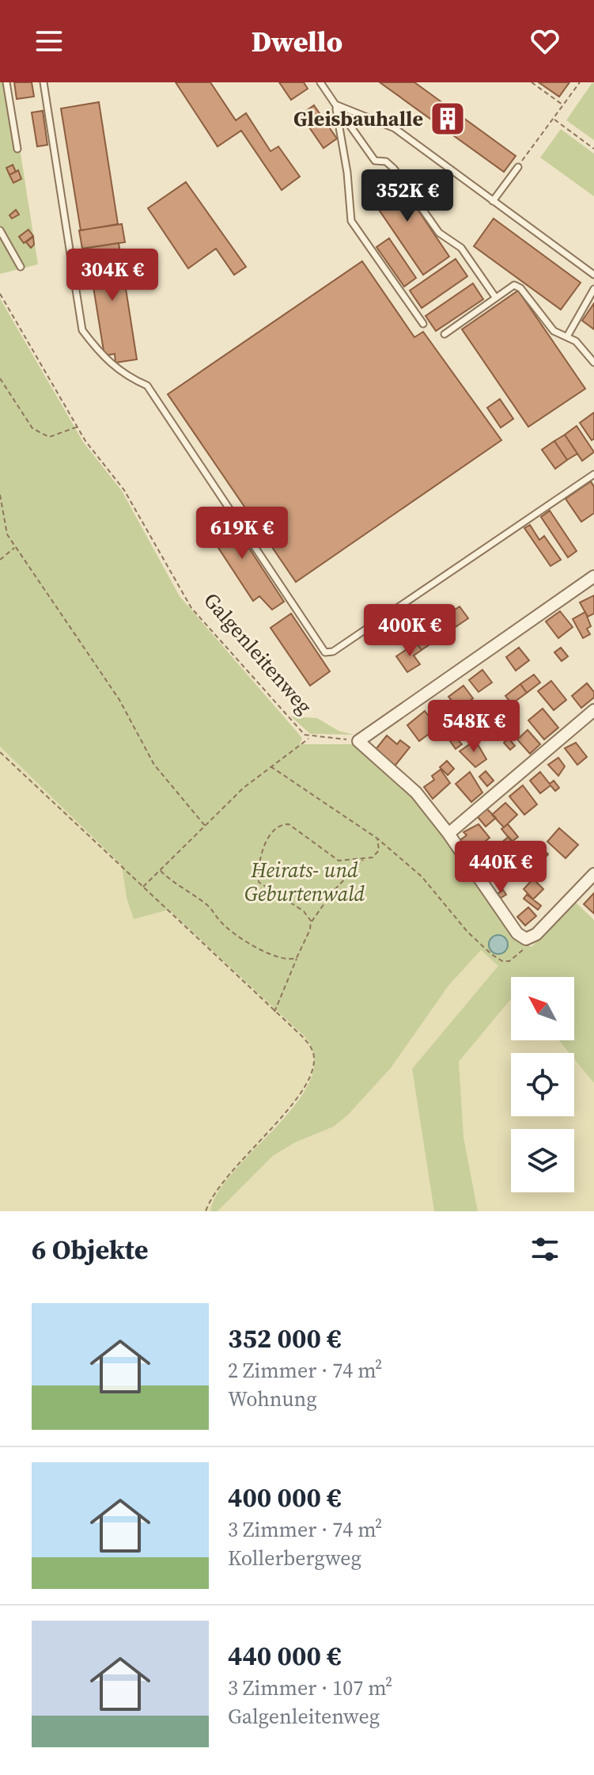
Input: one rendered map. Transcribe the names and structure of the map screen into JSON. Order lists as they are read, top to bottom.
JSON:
{
  "streets": {
    "path": ["Galgenleitenweg"]
  },
  "parks": ["Heirats- und Geburtenwald"],
  "places": {
    "building": ["Gleisbauhalle"]
  },
  "north": "top left",
  "page": {
    "header": "Dwello",
    "price": [
      "352K €",
      "304K €",
      "619K €",
      "400K €",
      "548K €",
      "440K €"
    ],
    "heading": "6 Objekte",
    "list": [
      {
        "name": "352 000 €",
        "note": "2 Zimmer · 74 m² · Wohnung"
      },
      {
        "name": "400 000 €",
        "note": "3 Zimmer · 74 m² · Kollerbergweg"
      },
      {
        "name": "440 000 €",
        "note": "3 Zimmer · 107 m² · Galgenleitenweg"
      }
    ]
  }
}
